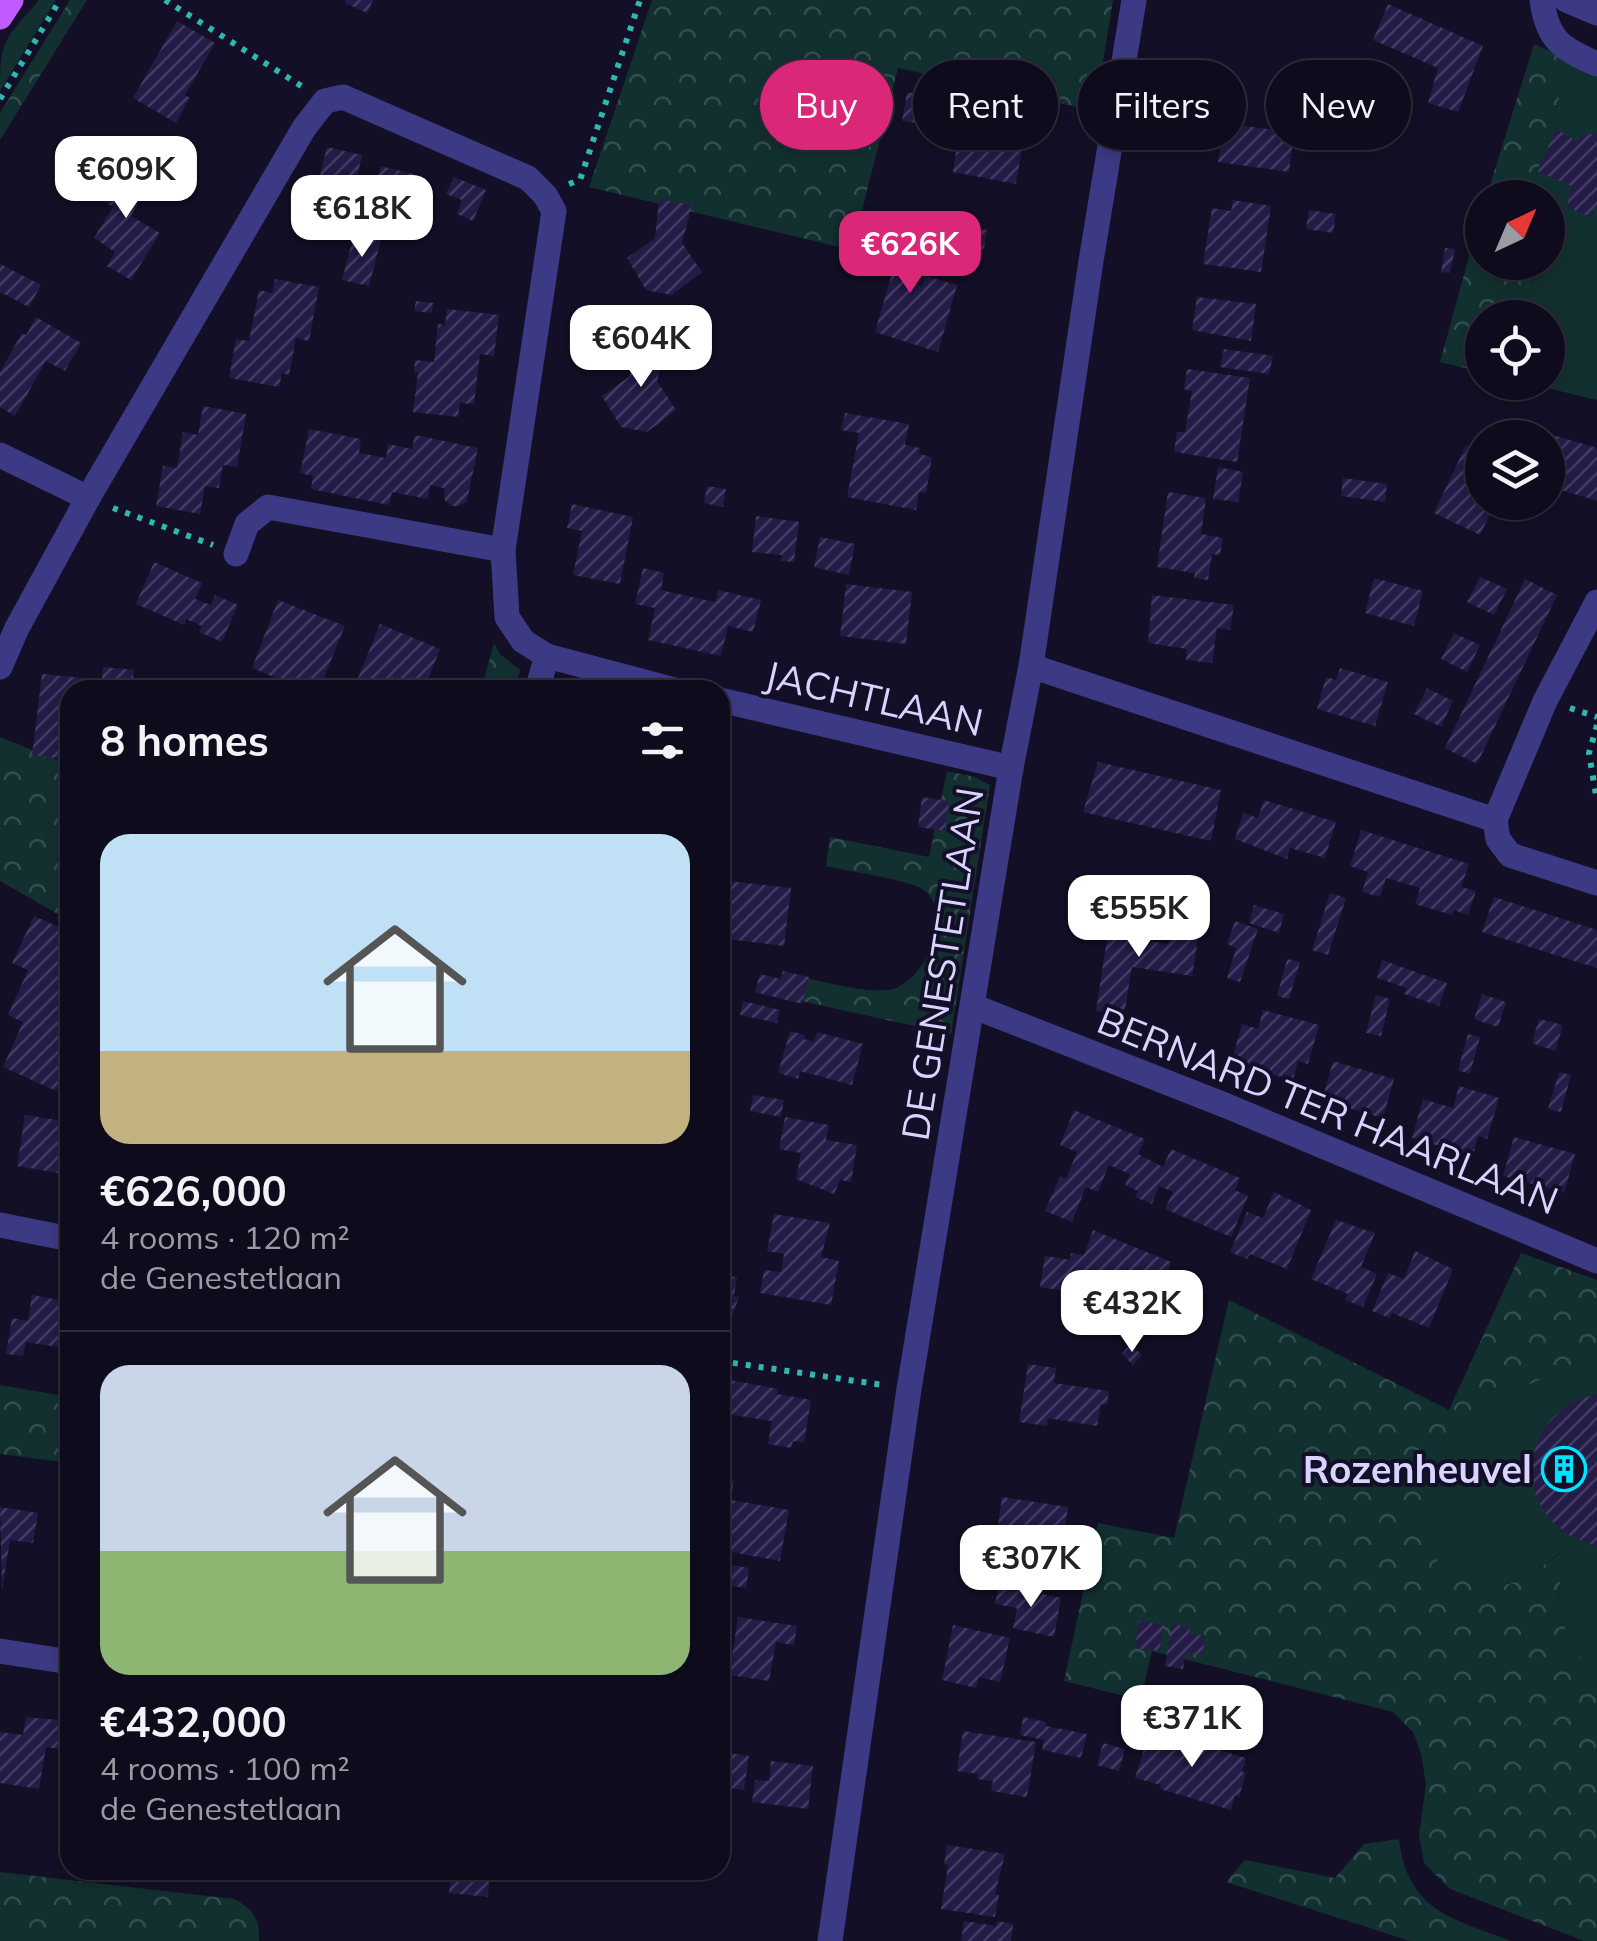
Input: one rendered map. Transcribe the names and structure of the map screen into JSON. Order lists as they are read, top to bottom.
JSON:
{
  "streets": {
    "street": ["JACHTLAAN", "DE GENESTETLAAN", "BERNARD TER HAARLAAN"]
  },
  "crossings": [
    ["JACHTLAAN", "DE GENESTETLAAN"],
    ["DE GENESTETLAAN", "BERNARD TER HAARLAAN"]
  ],
  "places": {
    "building": ["Rozenheuvel"]
  },
  "north": "top right",
  "page": {
    "chip": [
      "Buy",
      "Rent",
      "Filters",
      "New"
    ],
    "price": [
      "€609K",
      "€618K",
      "€626K",
      "€604K",
      "€555K",
      "€432K",
      "€307K",
      "€371K"
    ],
    "heading": "8 homes",
    "list": [
      {
        "name": "€626,000",
        "note": "4 rooms · 120 m² · de Genestetlaan"
      },
      {
        "name": "€432,000",
        "note": "4 rooms · 100 m² · de Genestetlaan"
      }
    ]
  }
}
